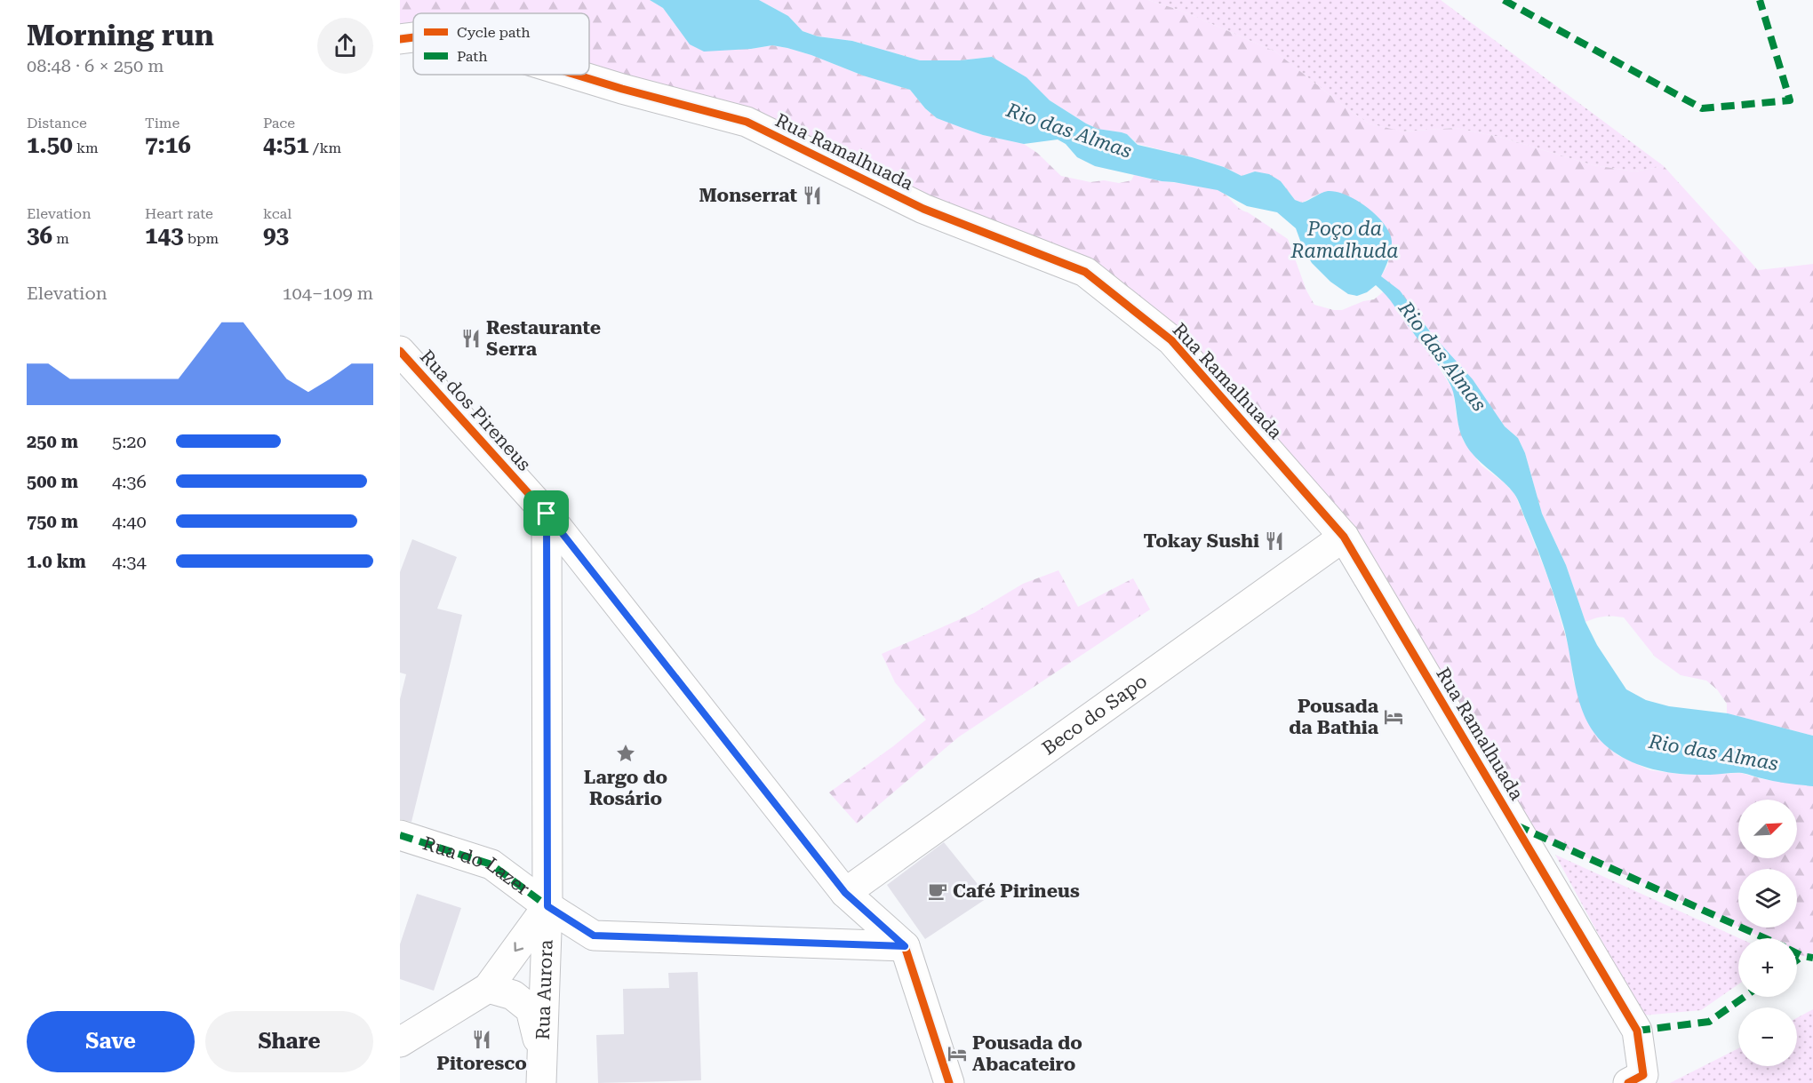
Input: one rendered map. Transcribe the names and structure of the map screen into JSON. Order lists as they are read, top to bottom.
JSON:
{
  "streets": {
    "street": [
      "Rua Ramalhuada",
      "Rua dos Pireneus",
      "Beco do Sapo",
      "Rua do Lazer",
      "Rua Aurora"
    ]
  },
  "crossings": [
    ["Rua Ramalhuada", "Beco do Sapo"],
    ["Rua dos Pireneus", "Beco do Sapo"],
    ["Rua dos Pireneus", "Rua Aurora"],
    ["Rua do Lazer", "Rua Aurora"]
  ],
  "water": ["Rio das Almas", "Poço da Ramalhuda"],
  "places": {
    "restaurant": [
      "Monserrat",
      "Restaurante Serra",
      "Tokay Sushi",
      "Pitoresco"
    ],
    "hotel": ["Pousada da Bathia", "Pousada do Abacateiro"],
    "place": ["Largo do Rosário"],
    "cafe": ["Café Pirineus"]
  },
  "legend": ["Cycle path", "Path"],
  "north": "top right",
  "page": {
    "heading": ["Morning run", "08:48 · 6 × 250 m"],
    "stats": [
      ["Distance", "1.50 km"],
      ["Time", "7:16"],
      ["Pace", "4:51 /km"],
      ["Elevation", "36 m"],
      ["Heart rate", "143 bpm"],
      ["kcal", "93"]
    ],
    "chart": ["Elevation", "104–109 m"],
    "list": [
      {
        "name": "250 m",
        "note": "5:20"
      },
      {
        "name": "500 m",
        "note": "4:36"
      },
      {
        "name": "750 m",
        "note": "4:40"
      },
      {
        "name": "1.0 km",
        "note": "4:34"
      }
    ],
    "map_buttons": ["+", "−"],
    "buttons": ["Save", "Share"]
  }
}
